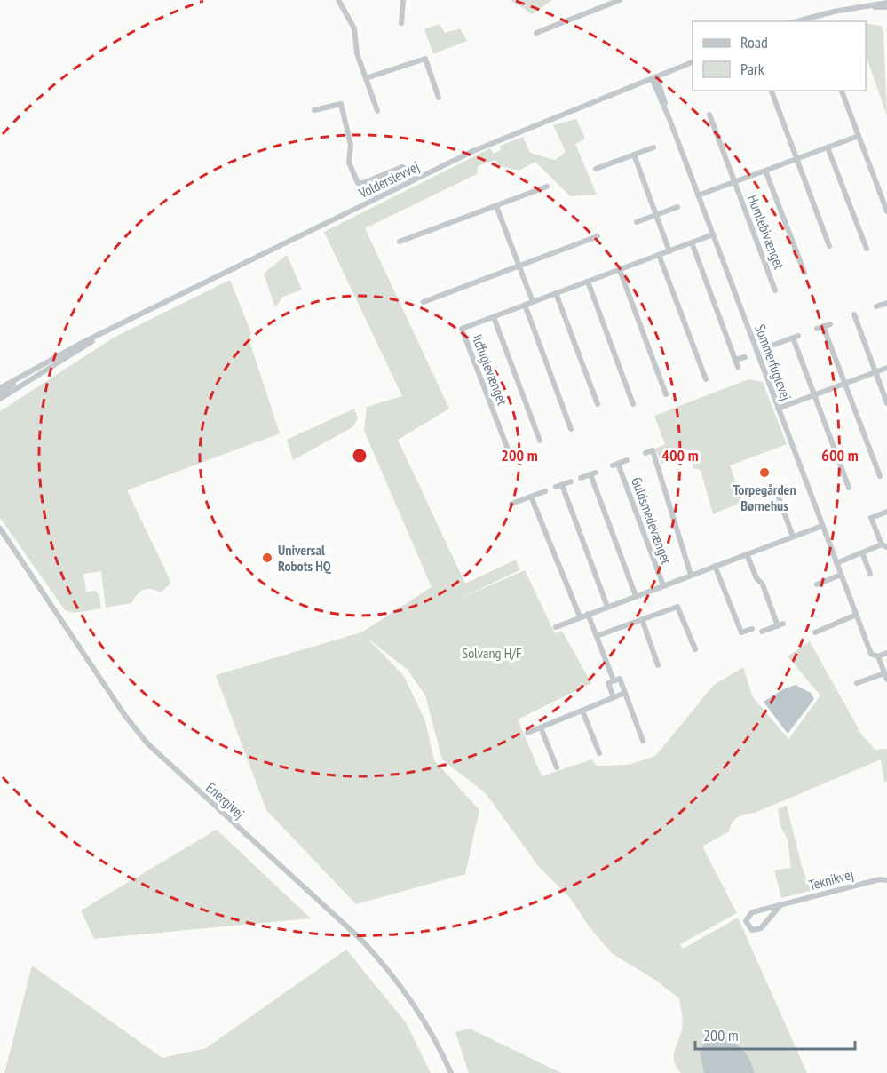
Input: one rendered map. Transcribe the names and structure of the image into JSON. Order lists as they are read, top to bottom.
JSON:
{
  "streets": {
    "street": [
      "Volderslevvej",
      "Humlebivænget",
      "Sommerfuglevej",
      "Ildfuglevænget",
      "Guldsmedevænget",
      "Energivej",
      "Teknikvej"
    ]
  },
  "crossings": [
    ["Volderslevvej", "Sommerfuglevej"],
    ["Humlebivænget", "Sommerfuglevej"],
    ["Sommerfuglevej", "Ildfuglevænget"],
    ["Sommerfuglevej", "Guldsmedevænget"]
  ],
  "parks": ["Solvang H/F"],
  "places": ["Torpegården Børnehus", "Universal Robots HQ"],
  "legend": ["Road", "Park"],
  "scale_bar": "200 m",
  "rings": ["200 m", "400 m", "600 m"]
}
